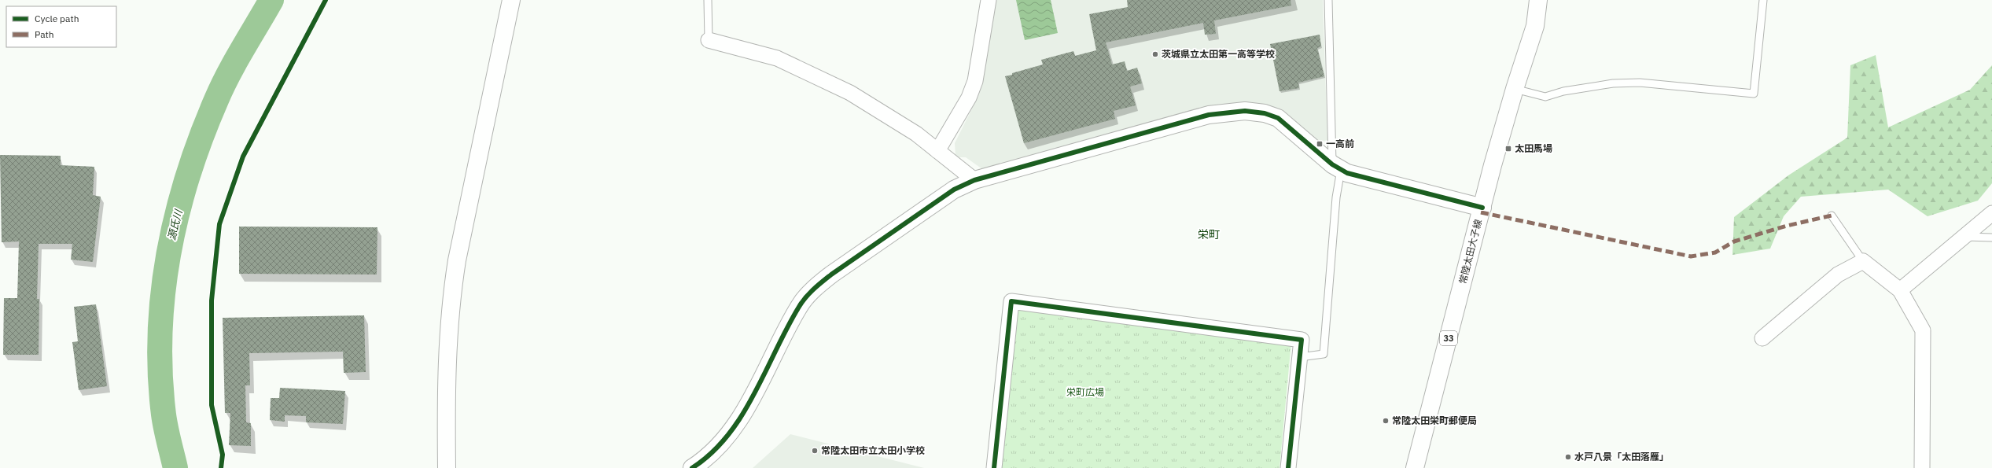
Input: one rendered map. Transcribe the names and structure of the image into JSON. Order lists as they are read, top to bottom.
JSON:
{
  "streets": {
    "street": ["常陸太田大子線", "33"]
  },
  "districts": ["栄町"],
  "water": ["源氏川"],
  "parks": ["栄町広場"],
  "places": {
    "other": [
      "茨城県立太田第一高等学校",
      "常陸太田栄町郵便局",
      "常陸太田市立太田小学校",
      "水戸八景「太田落雁」"
    ],
    "transit": ["一高前", "太田馬場"]
  },
  "legend": ["Cycle path", "Path"]
}
